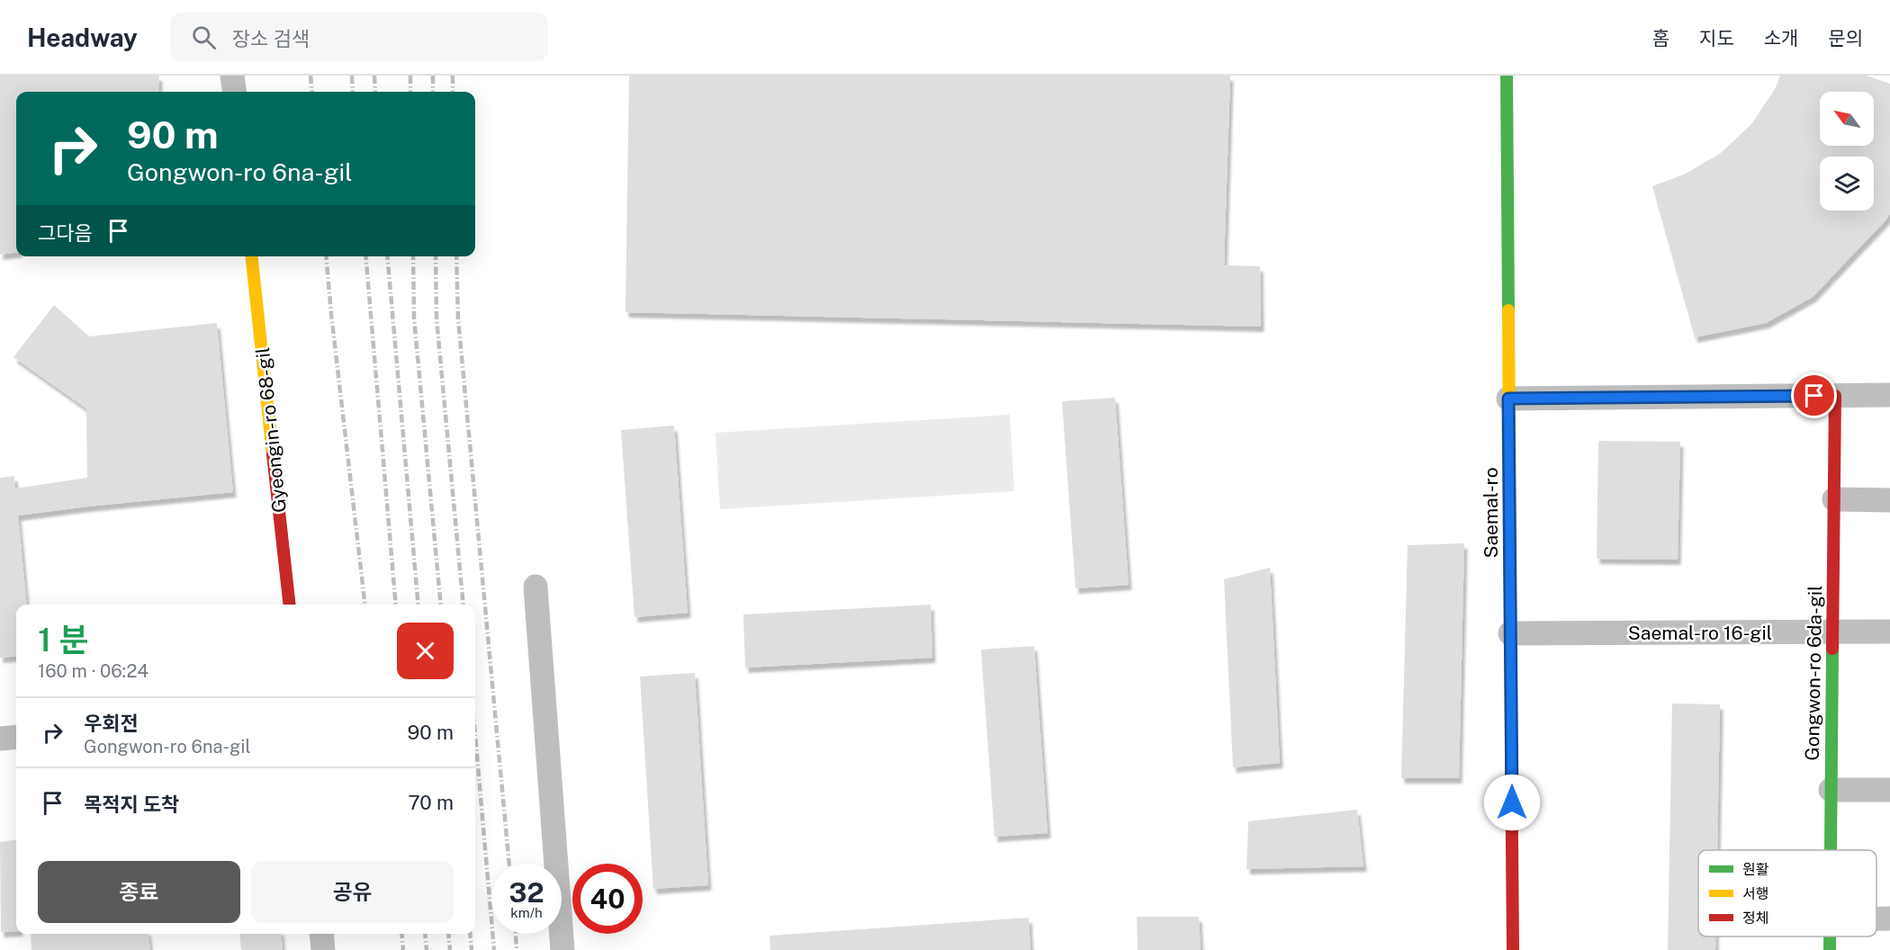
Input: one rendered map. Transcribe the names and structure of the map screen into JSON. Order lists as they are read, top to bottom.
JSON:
{
  "streets": {
    "street": [
      "Gyeongin-ro 68-gil",
      "Saemal-ro",
      "Saemal-ro 16-gil",
      "Gongwon-ro 6da-gil"
    ]
  },
  "crossings": [
    ["Saemal-ro", "Saemal-ro 16-gil"],
    ["Saemal-ro 16-gil", "Gongwon-ro 6da-gil"]
  ],
  "legend": ["원활", "서행", "정체"],
  "north": "top left",
  "page": {
    "header": "Headway",
    "search": "장소 검색",
    "nav": [
      "홈",
      "지도",
      "소개",
      "문의"
    ],
    "turn": ["90 m", "Gongwon-ro 6na-gil"],
    "then": "그다음",
    "heading": ["1 분", "160 m · 06:24"],
    "list": [
      {
        "name": "우회전",
        "note": "Gongwon-ro 6na-gil",
        "value": "90 m"
      },
      {
        "name": "목적지 도착",
        "value": "70 m"
      }
    ],
    "buttons": ["종료", "공유"],
    "speed": "32 km/h",
    "limit": "40"
  }
}
